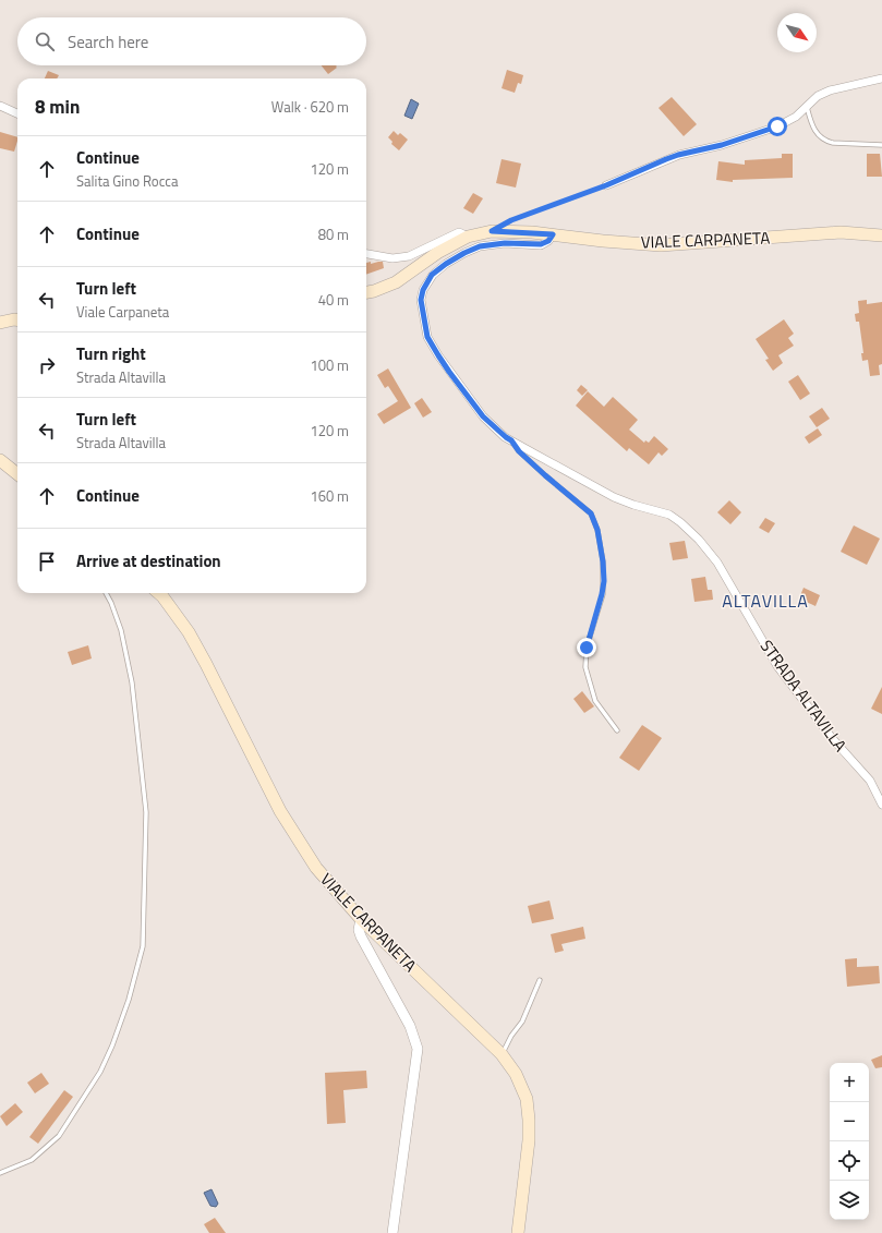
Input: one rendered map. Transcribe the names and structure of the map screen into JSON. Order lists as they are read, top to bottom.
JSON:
{
  "streets": {
    "main road": ["VIALE CARPANETA"],
    "street": ["STRADA ALTAVILLA"]
  },
  "crossings": [
    ["VIALE CARPANETA", "STRADA ALTAVILLA"]
  ],
  "districts": ["ALTAVILLA"],
  "north": "bottom right",
  "page": {
    "search": "Search here",
    "heading": ["8 min", "Walk · 620 m"],
    "list": [
      ["Continue", "Salita Gino Rocca", "120 m"],
      ["Continue", "80 m"],
      ["Turn left", "Viale Carpaneta", "40 m"],
      ["Turn right", "Strada Altavilla", "100 m"],
      ["Turn left", "Strada Altavilla", "120 m"],
      ["Continue", "160 m"],
      "Arrive at destination"
    ],
    "map_buttons": ["+", "−"]
  }
}
